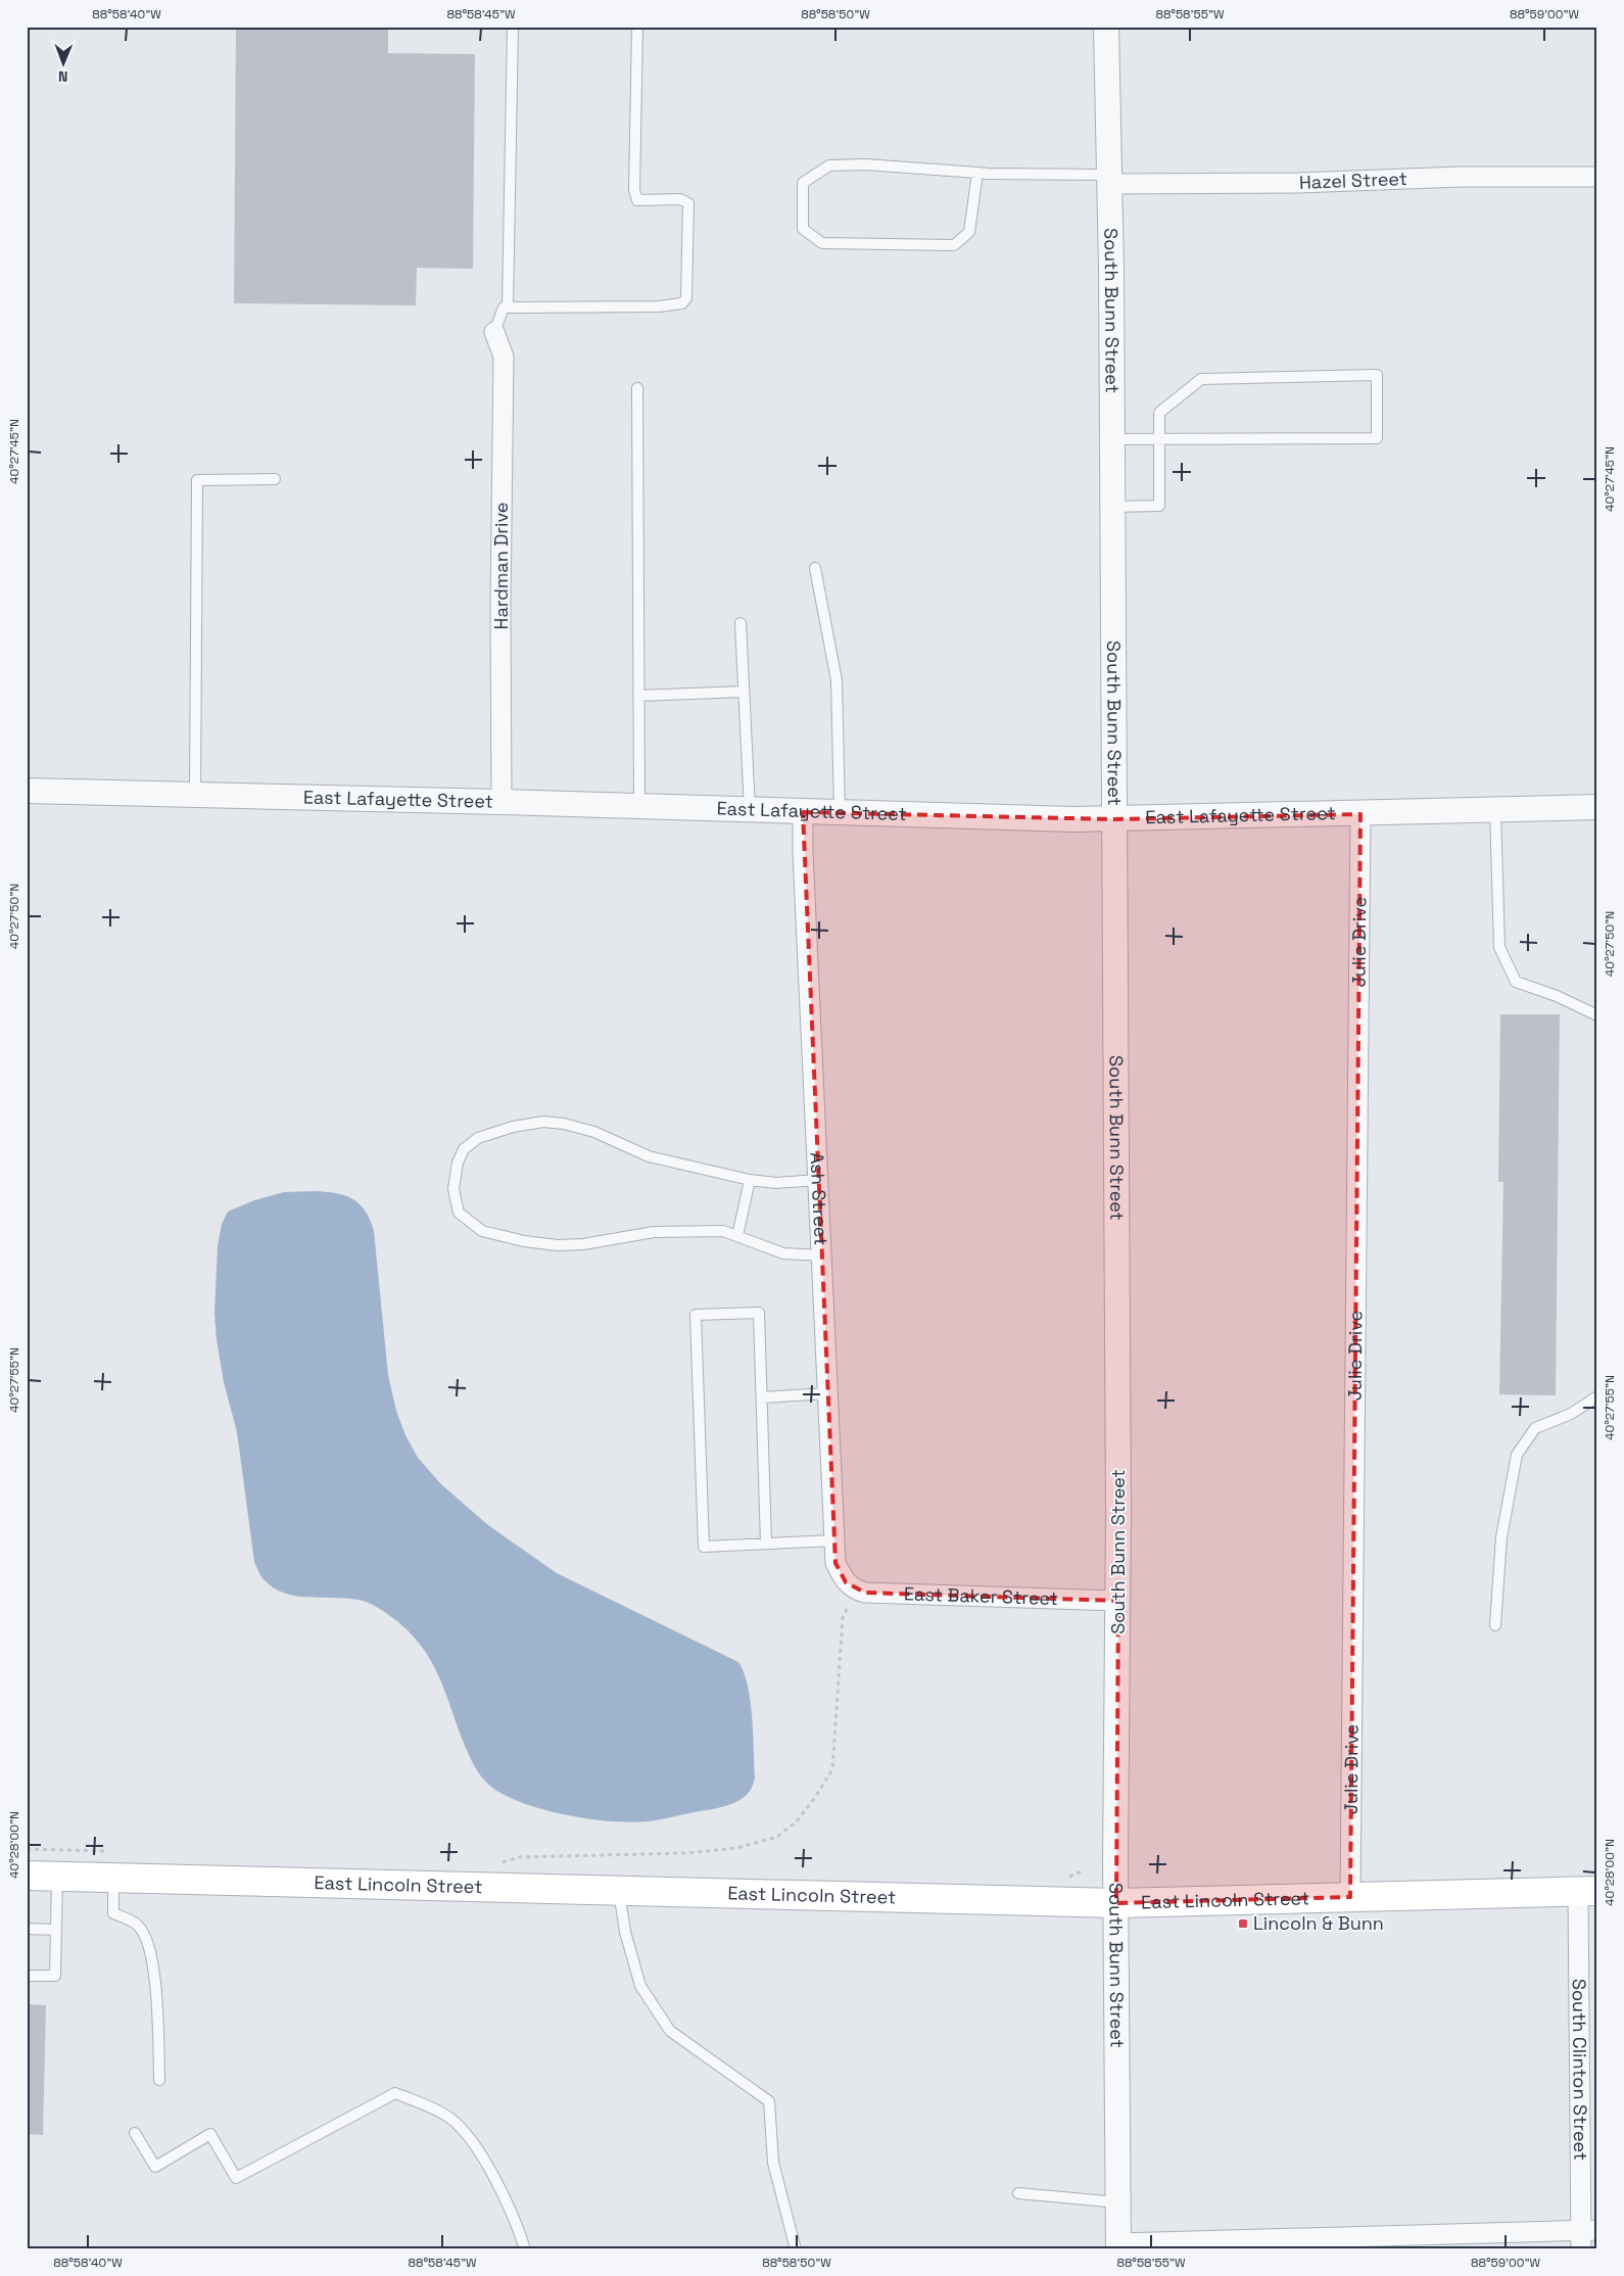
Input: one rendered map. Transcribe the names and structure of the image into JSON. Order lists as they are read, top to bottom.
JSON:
{
  "streets": {
    "main road": ["East Lincoln Street"],
    "street": [
      "Hazel Street",
      "South Bunn Street",
      "Hardman Drive",
      "East Lafayette Street",
      "Julie Drive",
      "Ash Street",
      "East Baker Street",
      "South Clinton Street"
    ]
  },
  "crossings": [
    ["Hazel Street", "South Bunn Street"],
    ["South Bunn Street", "East Lafayette Street"],
    ["South Bunn Street", "East Baker Street"],
    ["South Bunn Street", "East Lincoln Street"],
    ["Hardman Drive", "East Lafayette Street"],
    ["East Lafayette Street", "Julie Drive"],
    ["East Lafayette Street", "Ash Street"],
    ["Julie Drive", "East Lincoln Street"],
    ["Ash Street", "East Baker Street"],
    ["East Lincoln Street", "South Clinton Street"]
  ],
  "places": {
    "transit": ["Lincoln & Bunn"]
  },
  "north": "bottom",
  "coordinates": [
    "88°58'40\"W",
    "88°58'45\"W",
    "88°58'50\"W",
    "88°58'55\"W",
    "88°59'00\"W",
    "40°27'45\"N",
    "40°27'50\"N",
    "40°27'55\"N",
    "40°28'00\"N"
  ]
}
